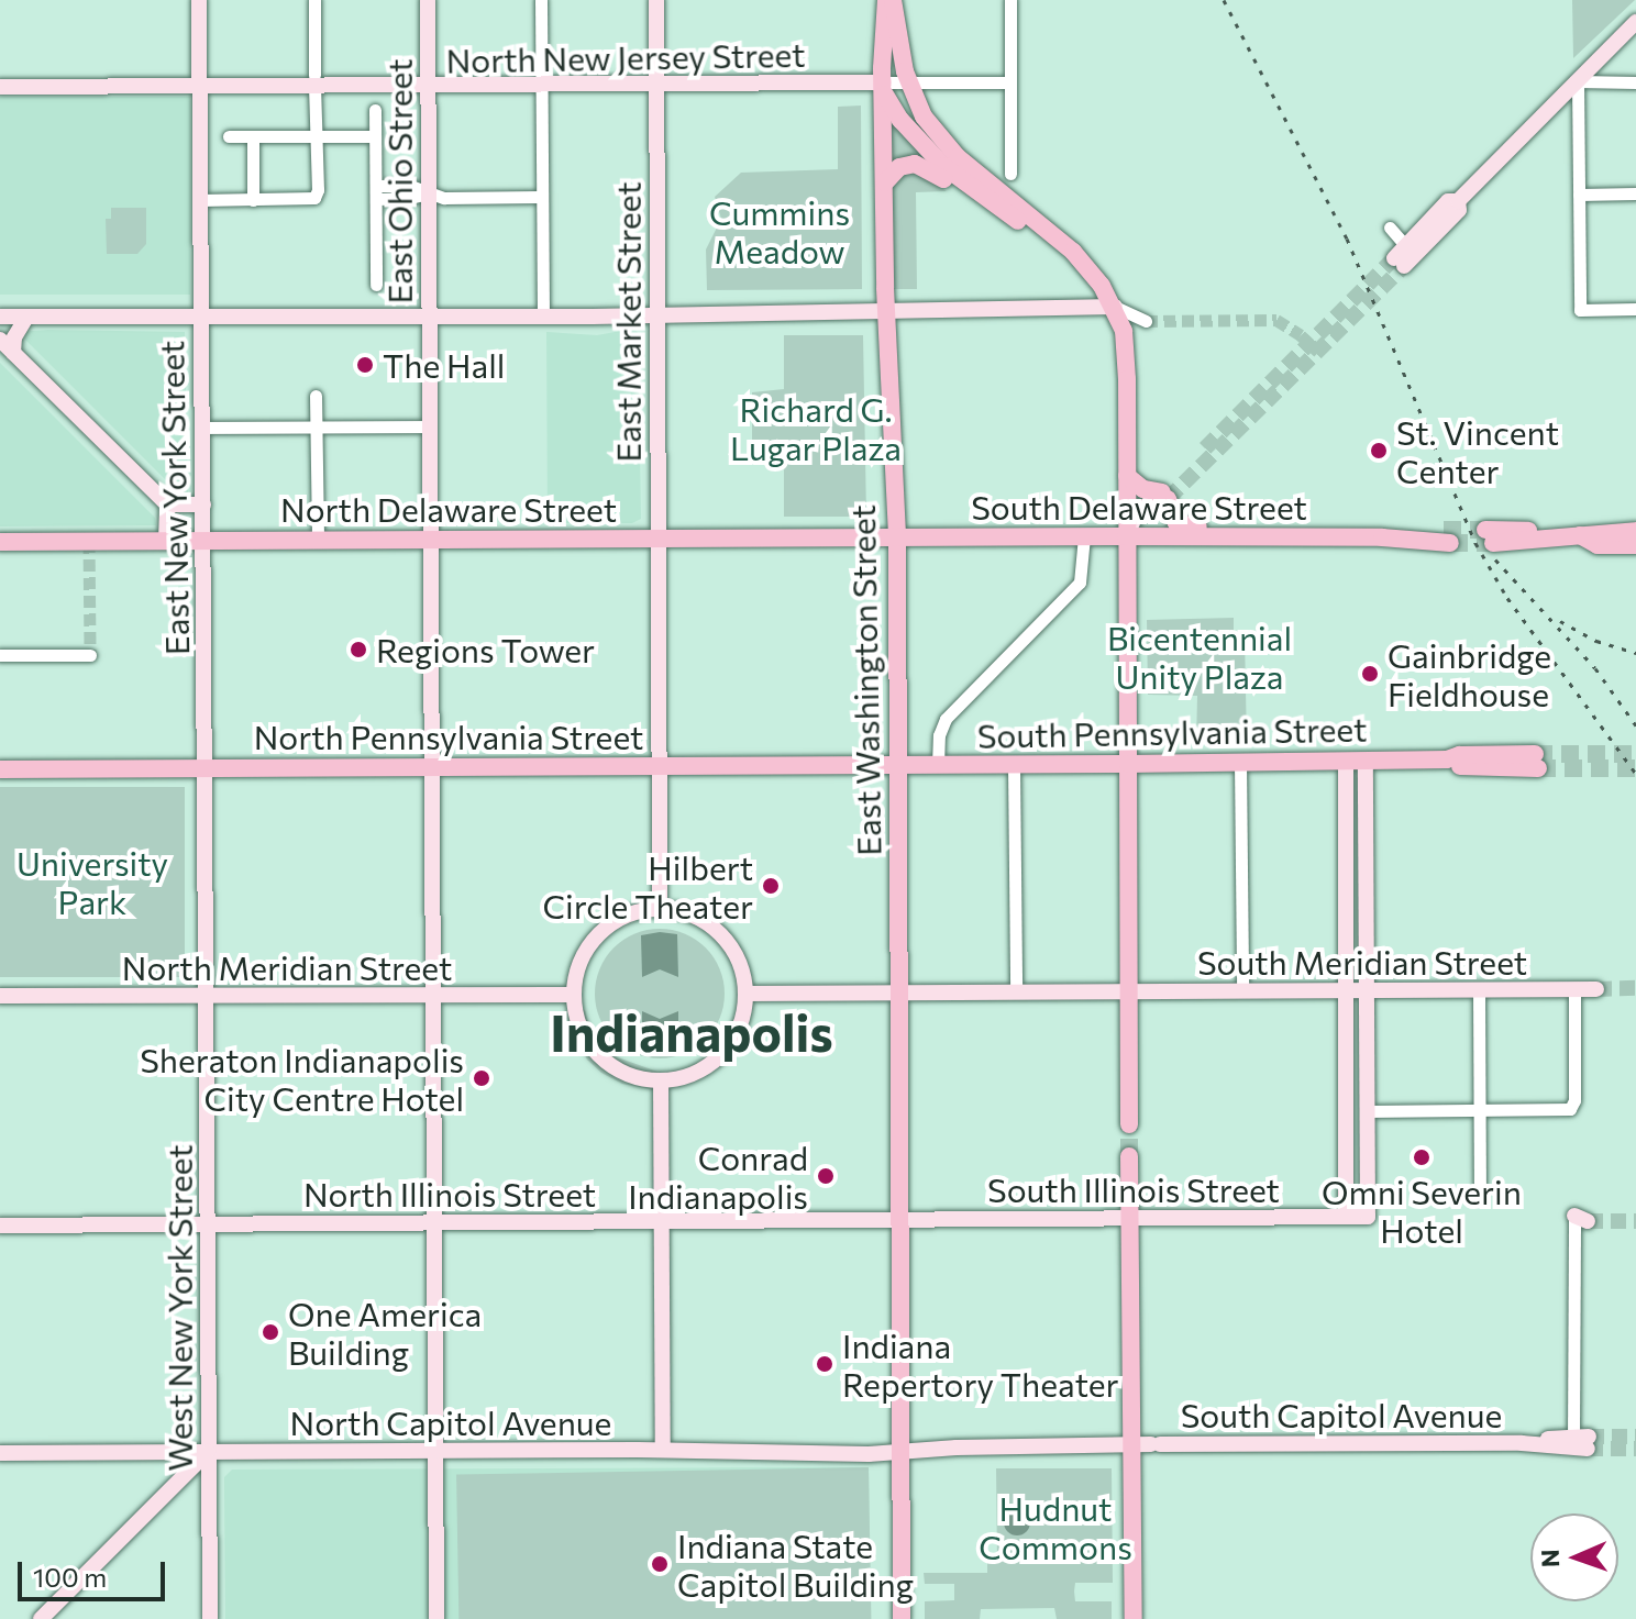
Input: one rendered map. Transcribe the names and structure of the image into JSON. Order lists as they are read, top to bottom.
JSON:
{
  "streets": {
    "main road": [
      "North New Jersey Street",
      "East Ohio Street",
      "East Market Street",
      "East New York Street",
      "South Delaware Street",
      "North Delaware Street",
      "East Washington Street",
      "South Pennsylvania Street",
      "North Pennsylvania Street",
      "South Meridian Street",
      "North Meridian Street",
      "South Illinois Street",
      "North Illinois Street",
      "West New York Street",
      "South Capitol Avenue",
      "North Capitol Avenue"
    ]
  },
  "crossings": [
    ["North New Jersey Street", "East Ohio Street"],
    ["North New Jersey Street", "East Market Street"],
    ["North New Jersey Street", "East New York Street"],
    ["North New Jersey Street", "East Washington Street"],
    ["East Ohio Street", "North Delaware Street"],
    ["East Ohio Street", "North Pennsylvania Street"],
    ["East Ohio Street", "North Meridian Street"],
    ["East Ohio Street", "North Illinois Street"],
    ["East Ohio Street", "North Capitol Avenue"],
    ["East Market Street", "North Delaware Street"],
    ["East Market Street", "North Pennsylvania Street"],
    ["East Market Street", "North Meridian Street"],
    ["East New York Street", "North Delaware Street"],
    ["East New York Street", "North Pennsylvania Street"],
    ["East New York Street", "North Meridian Street"],
    ["East New York Street", "West New York Street"],
    ["South Delaware Street", "North Delaware Street"],
    ["South Delaware Street", "East Washington Street"],
    ["North Delaware Street", "East Washington Street"],
    ["East Washington Street", "South Pennsylvania Street"],
    ["East Washington Street", "North Pennsylvania Street"],
    ["East Washington Street", "South Illinois Street"],
    ["East Washington Street", "North Illinois Street"],
    ["East Washington Street", "South Capitol Avenue"],
    ["East Washington Street", "North Capitol Avenue"],
    ["South Pennsylvania Street", "North Pennsylvania Street"],
    ["North Meridian Street", "West New York Street"],
    ["South Illinois Street", "North Illinois Street"],
    ["North Illinois Street", "West New York Street"],
    ["West New York Street", "North Capitol Avenue"],
    ["South Capitol Avenue", "North Capitol Avenue"]
  ],
  "districts": ["Indianapolis"],
  "parks": [
    "Cummins Meadow",
    "Richard G. Lugar Plaza",
    "Bicentennial Unity Plaza",
    "University Park",
    "Hudnut Commons"
  ],
  "places": [
    "The Hall",
    "St. Vincent Center",
    "Regions Tower",
    "Gainbridge Fieldhouse",
    "Hilbert Circle Theater",
    "Sheraton Indianapolis City Centre Hotel",
    "Omni Severin Hotel",
    "Conrad Indianapolis",
    "One America Building",
    "Indiana Repertory Theater",
    "Indiana State Capitol Building"
  ],
  "scale_bar": "100 m",
  "north": "left"
}
